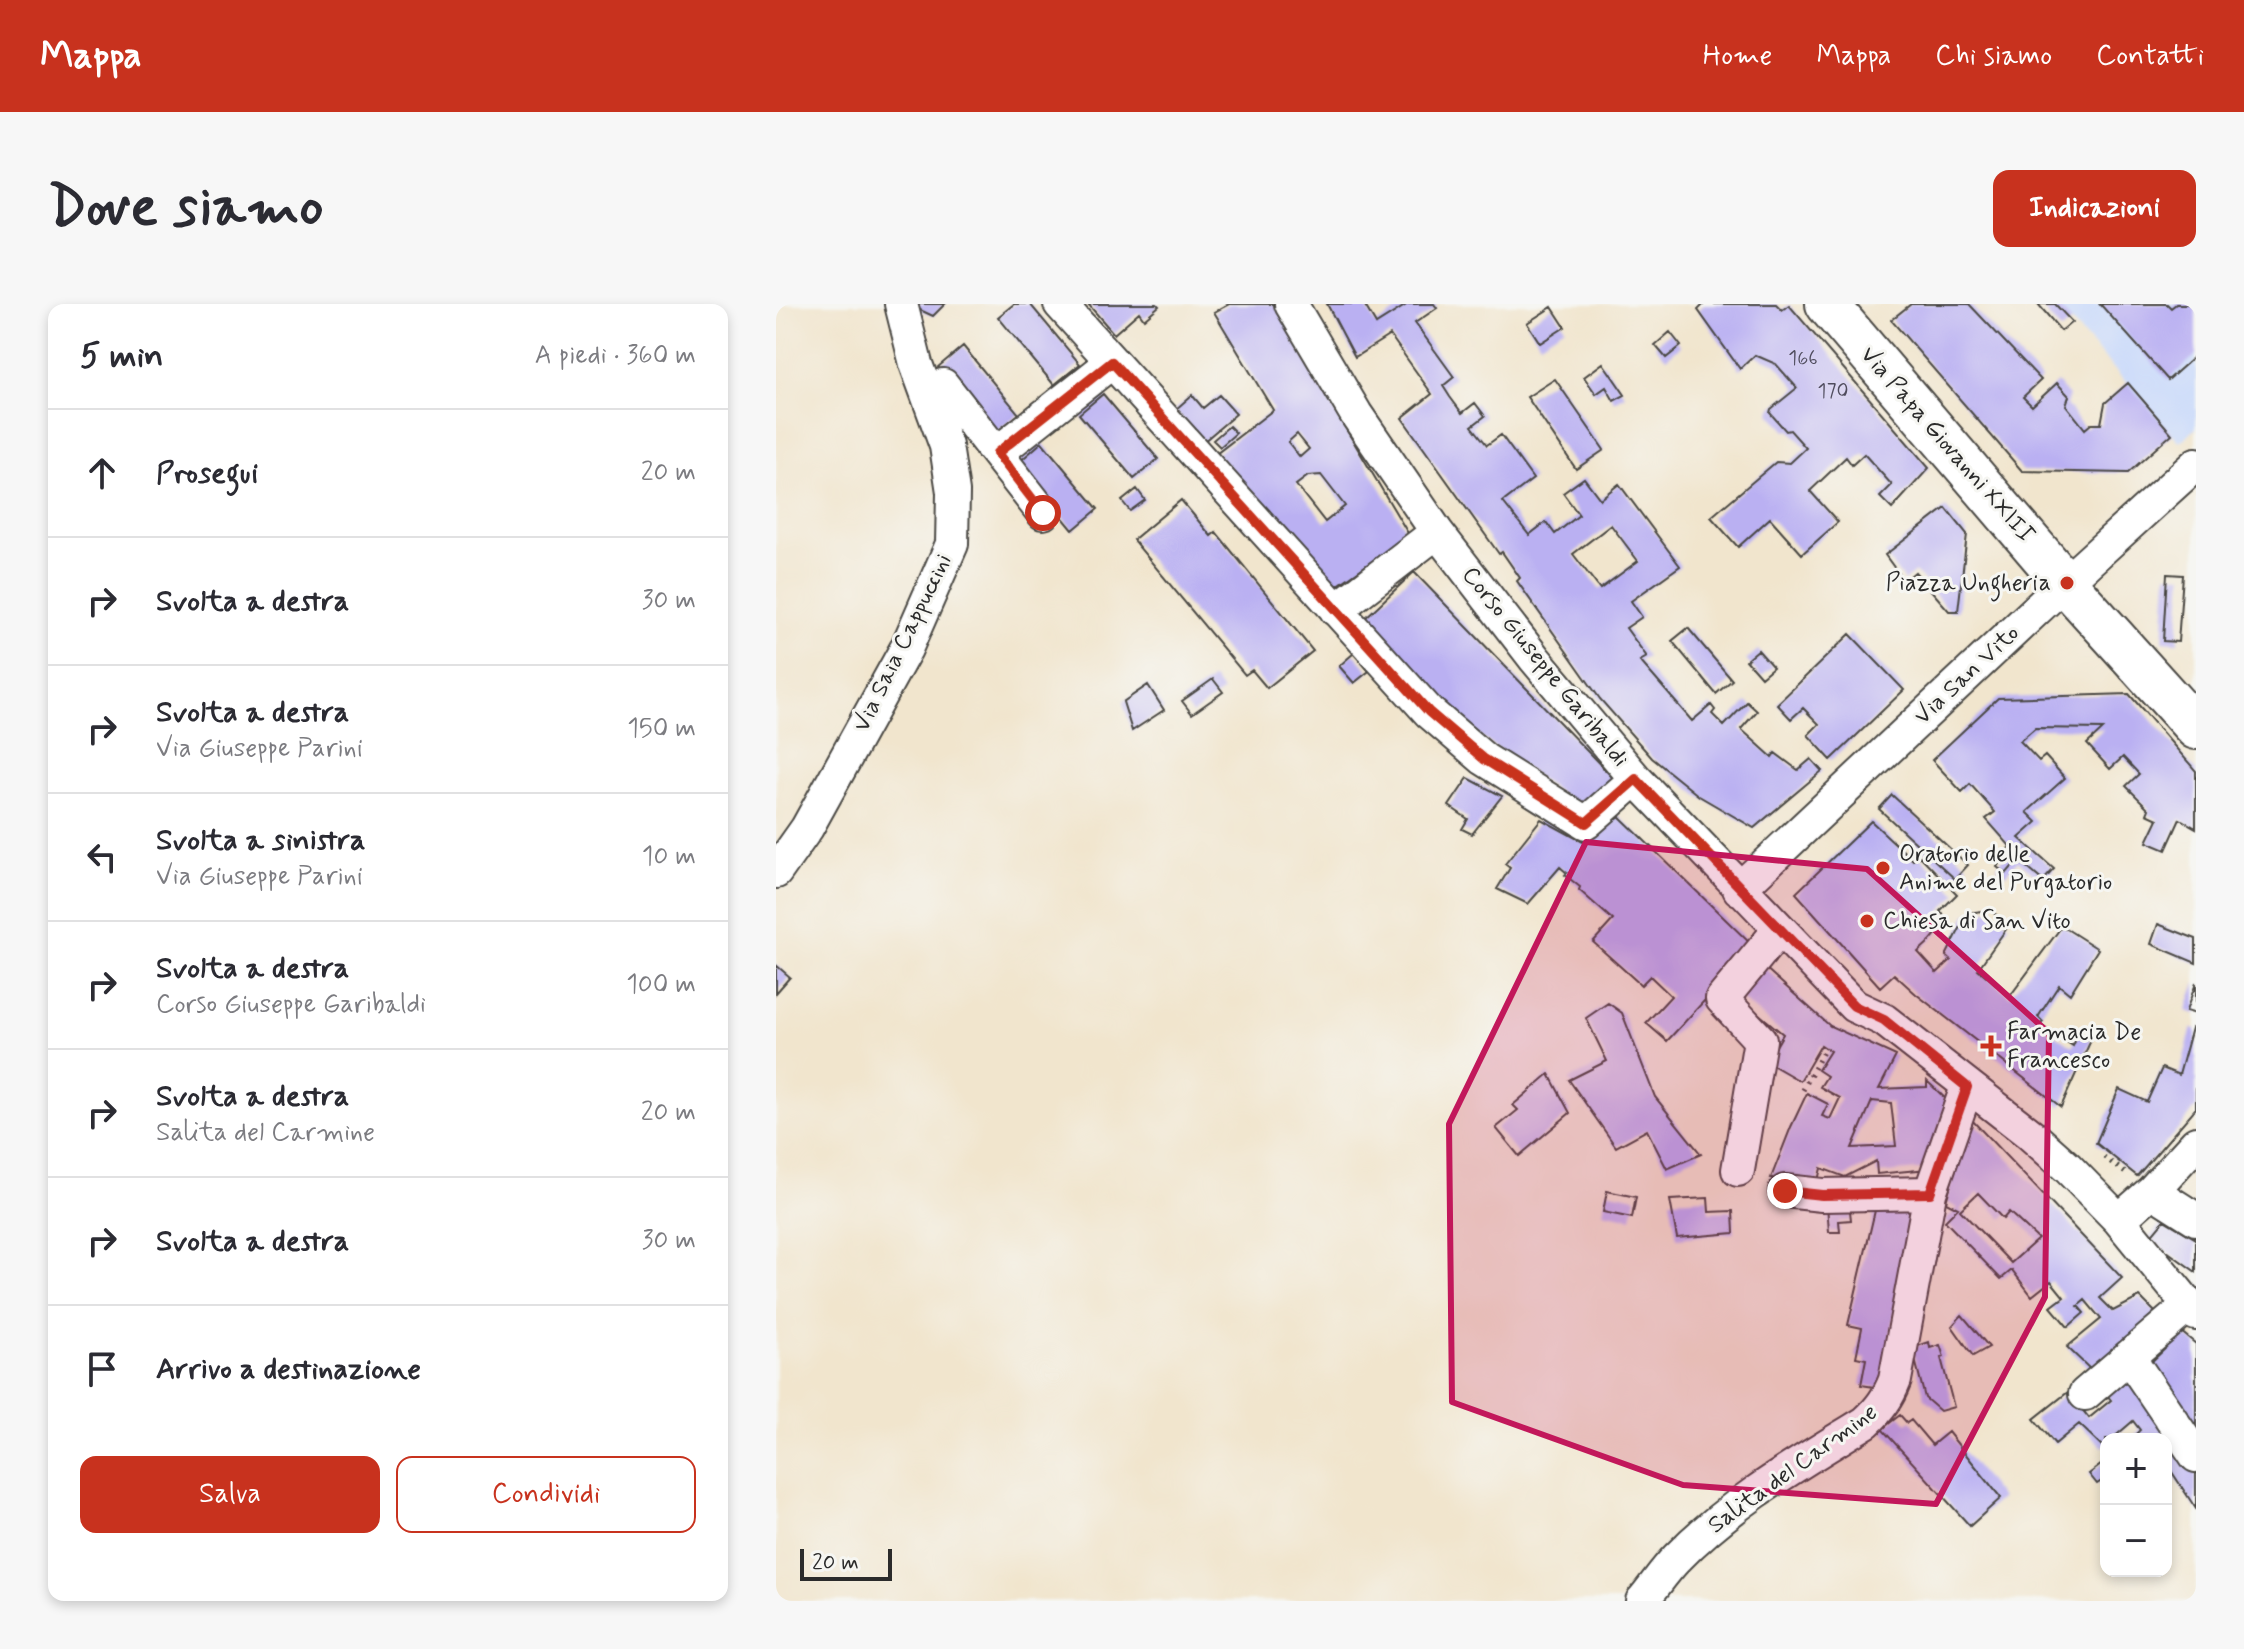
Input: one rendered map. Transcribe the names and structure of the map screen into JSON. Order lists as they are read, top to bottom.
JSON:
{
  "streets": {
    "main road": ["Via Papa Giovanni XXIII"],
    "street": [
      "Via Saia Cappuccini",
      "Corso Giuseppe Garibaldi",
      "Via San Vito",
      "Salita del Carmine"
    ]
  },
  "crossings": [
    ["Via Papa Giovanni XXIII", "Via San Vito"],
    ["Corso Giuseppe Garibaldi", "Via San Vito"],
    ["Corso Giuseppe Garibaldi", "Salita del Carmine"]
  ],
  "places": {
    "other": ["Piazza Ungheria", "Oratorio delle Anime del Purgatorio", "Chiesa di San Vito"],
    "health": ["Farmacia De Francesco"]
  },
  "house_numbers": ["166", "170"],
  "scale_bar": "20 m",
  "page": {
    "header": "Mappa",
    "nav": [
      "Home",
      "Mappa",
      "Chi siamo",
      "Contatti"
    ],
    "buttons": [
      "Indicazioni",
      ["Salva", "Condividi"]
    ],
    "title": "Dove siamo",
    "heading": ["5 min", "A piedi · 360 m"],
    "list": [
      ["Prosegui", "20 m"],
      ["Svolta a destra", "30 m"],
      ["Svolta a destra", "Via Giuseppe Parini", "150 m"],
      ["Svolta a sinistra", "Via Giuseppe Parini", "10 m"],
      ["Svolta a destra", "Corso Giuseppe Garibaldi", "100 m"],
      ["Svolta a destra", "Salita del Carmine", "20 m"],
      ["Svolta a destra", "30 m"],
      "Arrivo a destinazione"
    ],
    "map_buttons": ["+", "−"],
    "scale": "20 m"
  }
}
